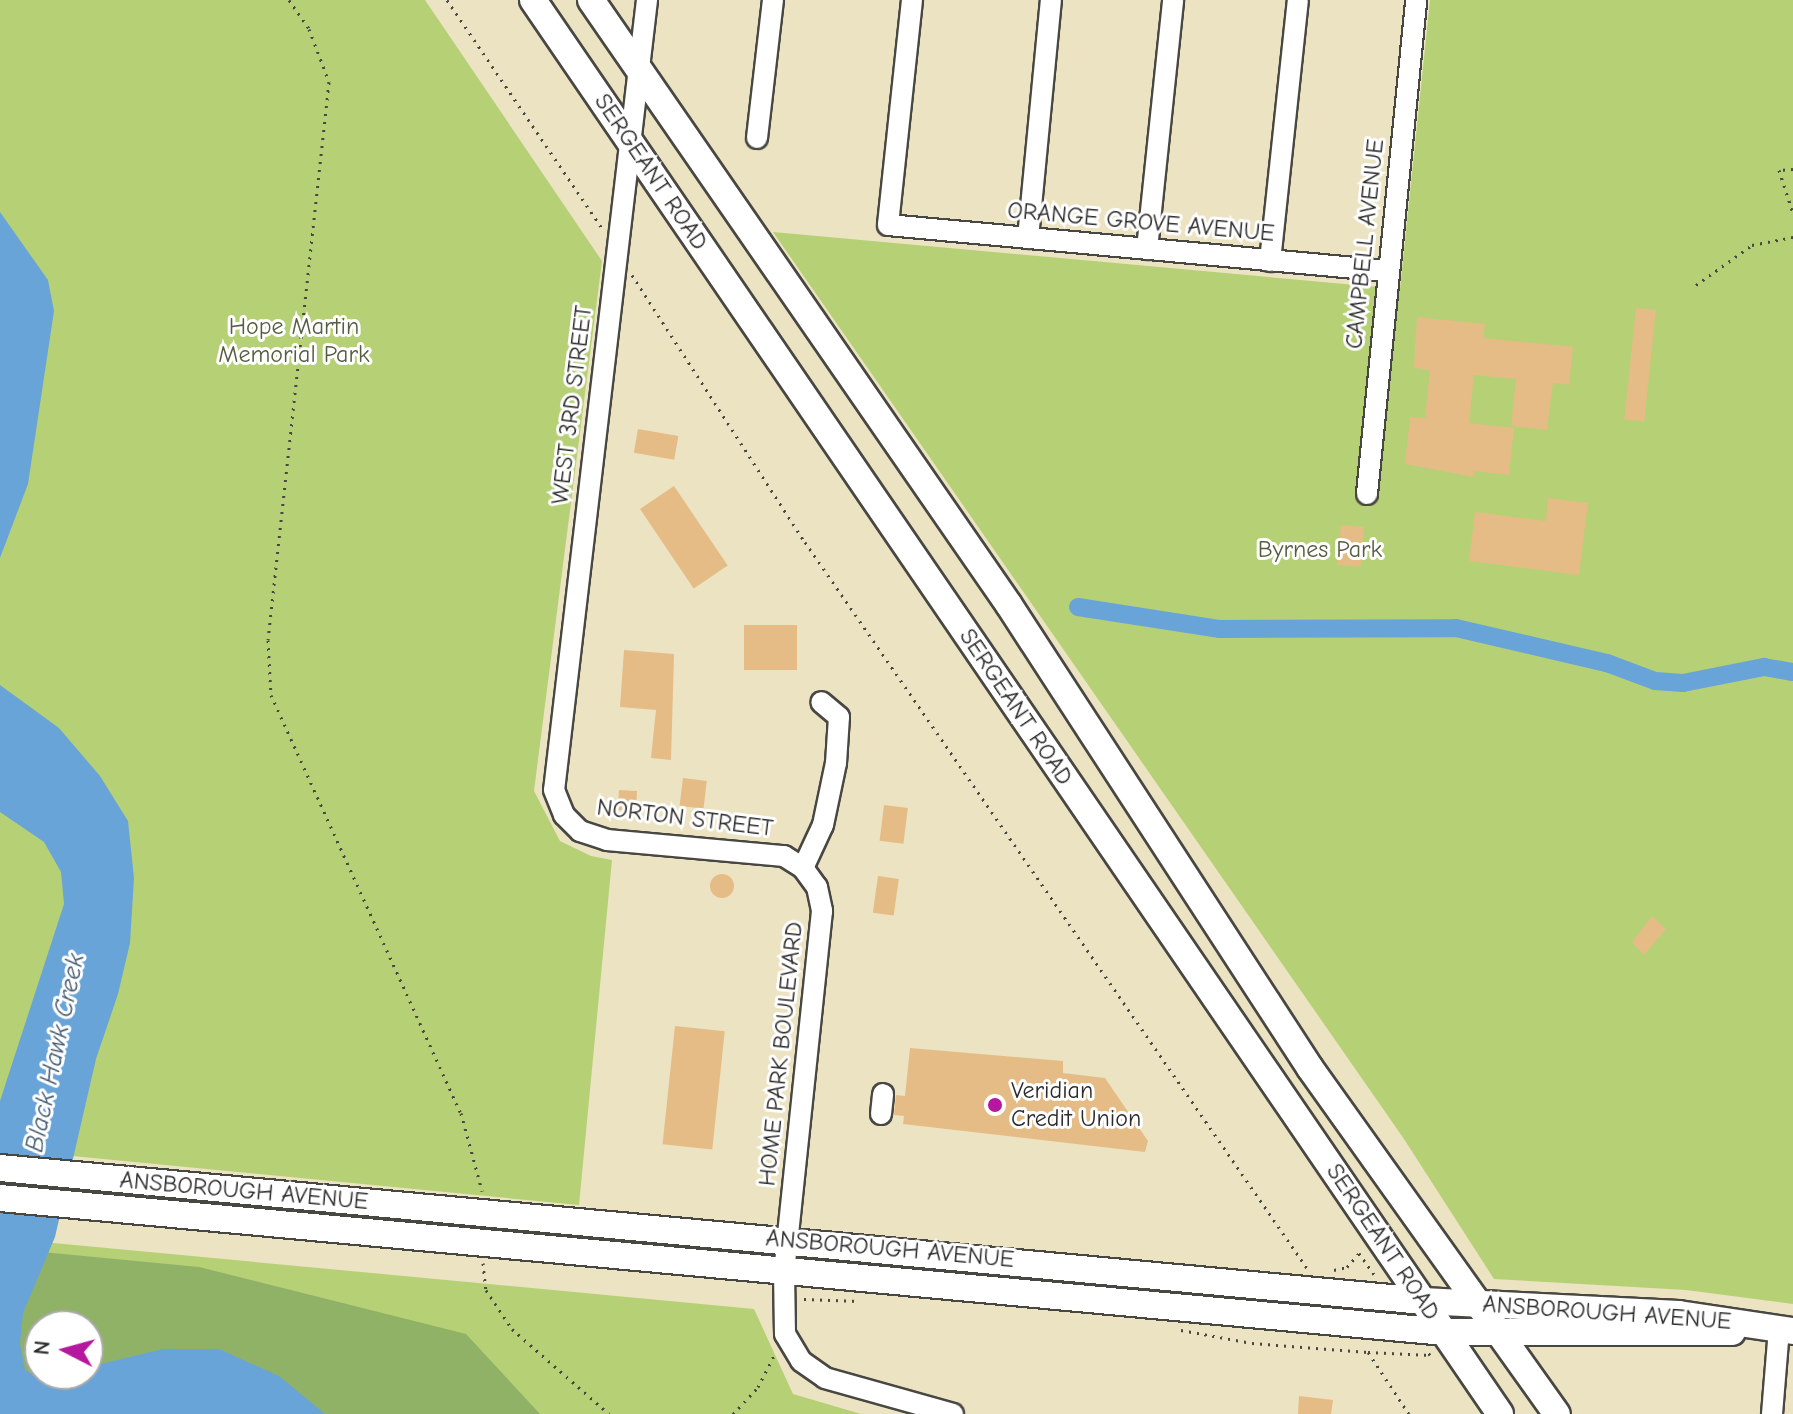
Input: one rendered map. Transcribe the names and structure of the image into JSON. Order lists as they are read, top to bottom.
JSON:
{
  "streets": {
    "main road": ["SERGEANT ROAD", "ANSBOROUGH AVENUE"],
    "street": [
      "ORANGE GROVE AVENUE",
      "CAMPBELL AVENUE",
      "WEST 3RD STREET",
      "NORTON STREET",
      "HOME PARK BOULEVARD"
    ]
  },
  "crossings": [
    ["SERGEANT ROAD", "WEST 3RD STREET"],
    ["SERGEANT ROAD", "ANSBOROUGH AVENUE"],
    ["ORANGE GROVE AVENUE", "CAMPBELL AVENUE"],
    ["WEST 3RD STREET", "NORTON STREET"],
    ["NORTON STREET", "HOME PARK BOULEVARD"],
    ["HOME PARK BOULEVARD", "ANSBOROUGH AVENUE"]
  ],
  "water": ["Black Hawk Creek"],
  "parks": ["Hope Martin Memorial Park", "Byrnes Park"],
  "places": ["Veridian Credit Union"],
  "north": "left"
}
